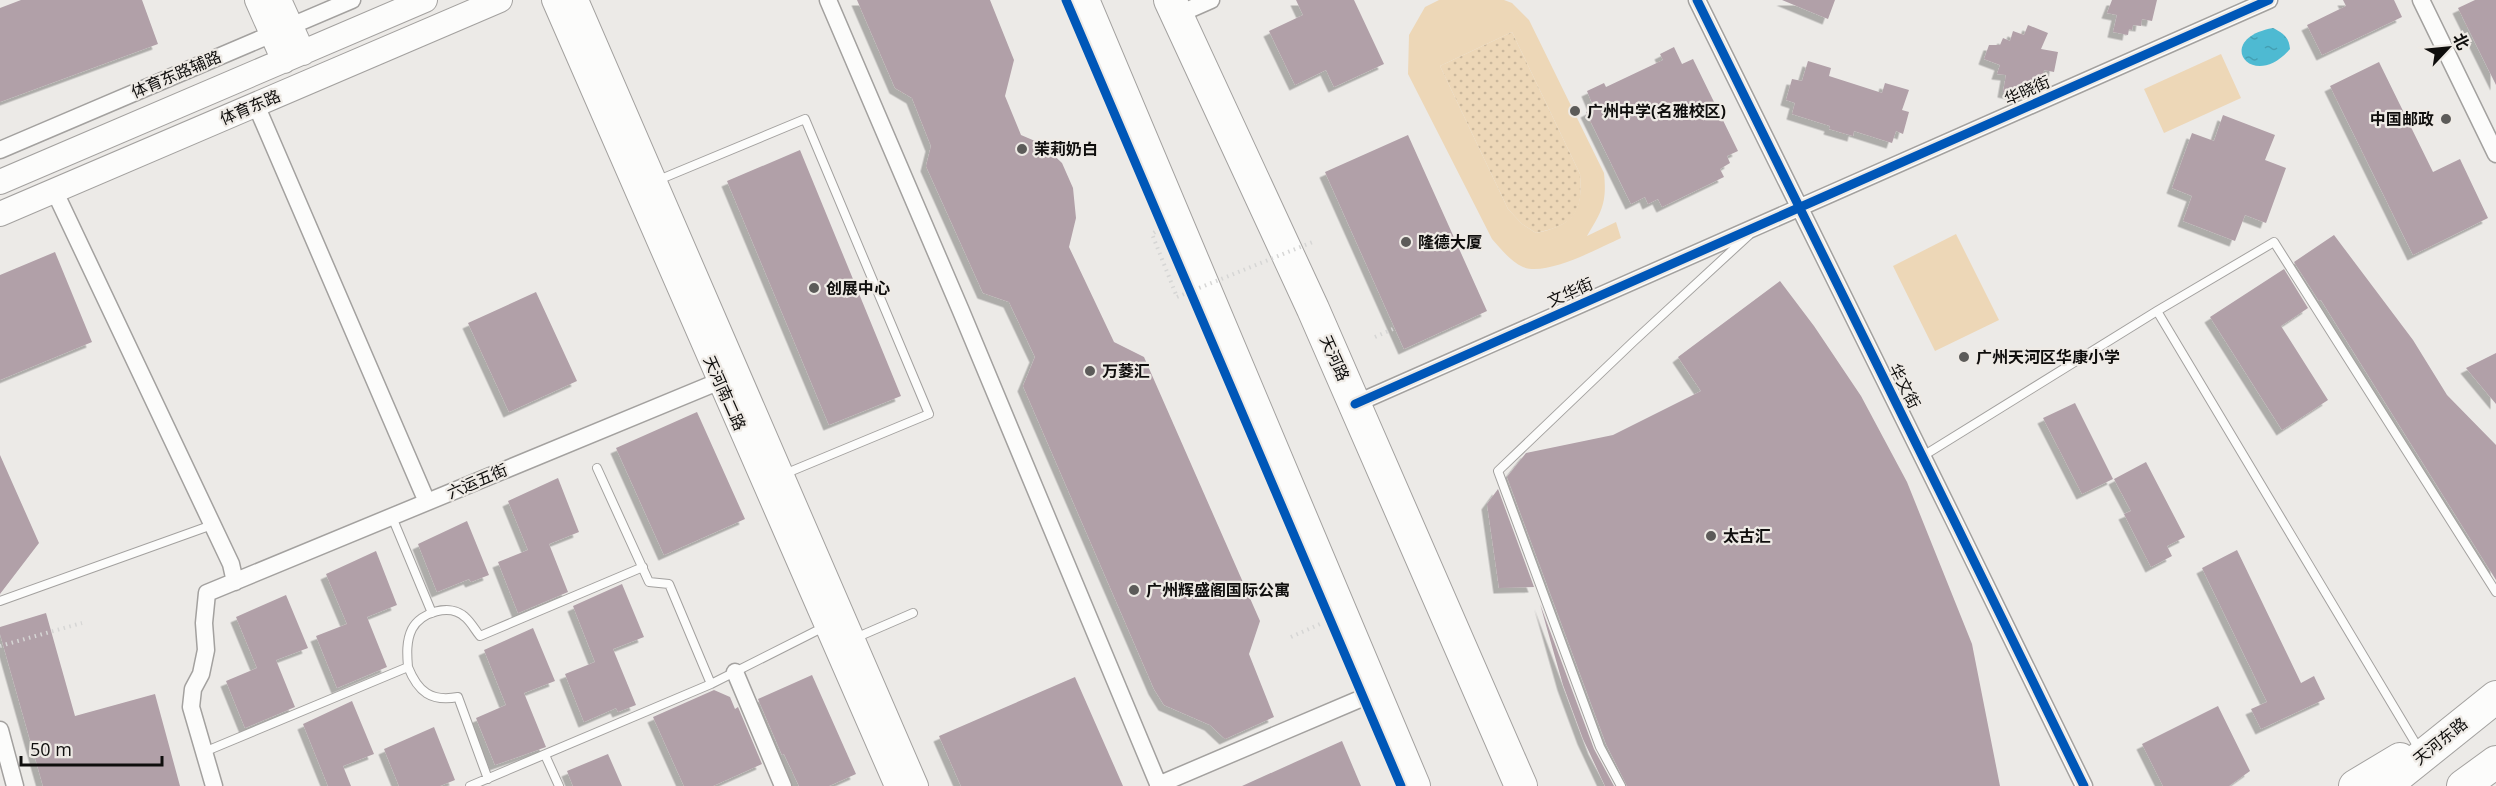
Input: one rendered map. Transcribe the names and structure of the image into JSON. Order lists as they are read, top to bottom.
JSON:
{
  "streets": {
    "highway": ["天河路", "天河东路"],
    "street": [
      "体育东路辅路",
      "华晓街",
      "体育东路",
      "文华街",
      "华文街",
      "天河南二路",
      "六运五街"
    ]
  },
  "crossings": [
    ["华晓街", "文华街"],
    ["华晓街", "华文街"],
    ["文华街", "天河路"],
    ["文华街", "华文街"],
    ["天河南二路", "六运五街"]
  ],
  "places": [
    "广州中学(名雅校区)",
    "中国邮政",
    "茉莉奶白",
    "隆德大厦",
    "创展中心",
    "广州天河区华康小学",
    "万菱汇",
    "太古汇",
    "广州辉盛阁国际公寓"
  ],
  "scale_bar": "50 m",
  "north": "top right"
}
